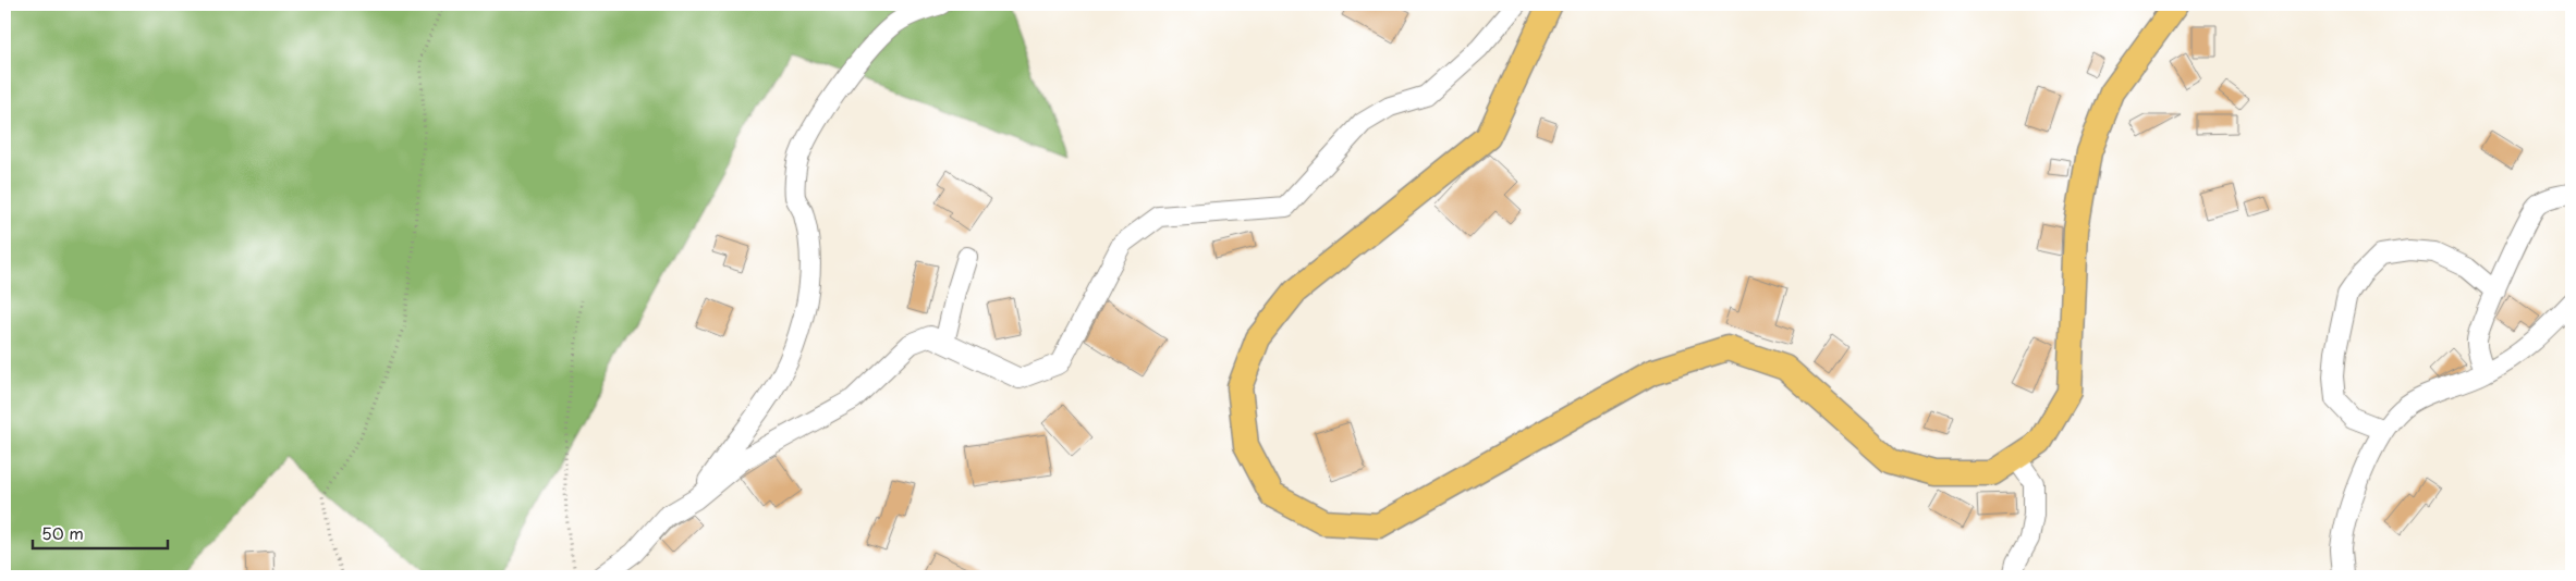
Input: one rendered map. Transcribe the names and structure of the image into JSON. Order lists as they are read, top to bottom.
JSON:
{
  "scale_bar": "50 m"
}
